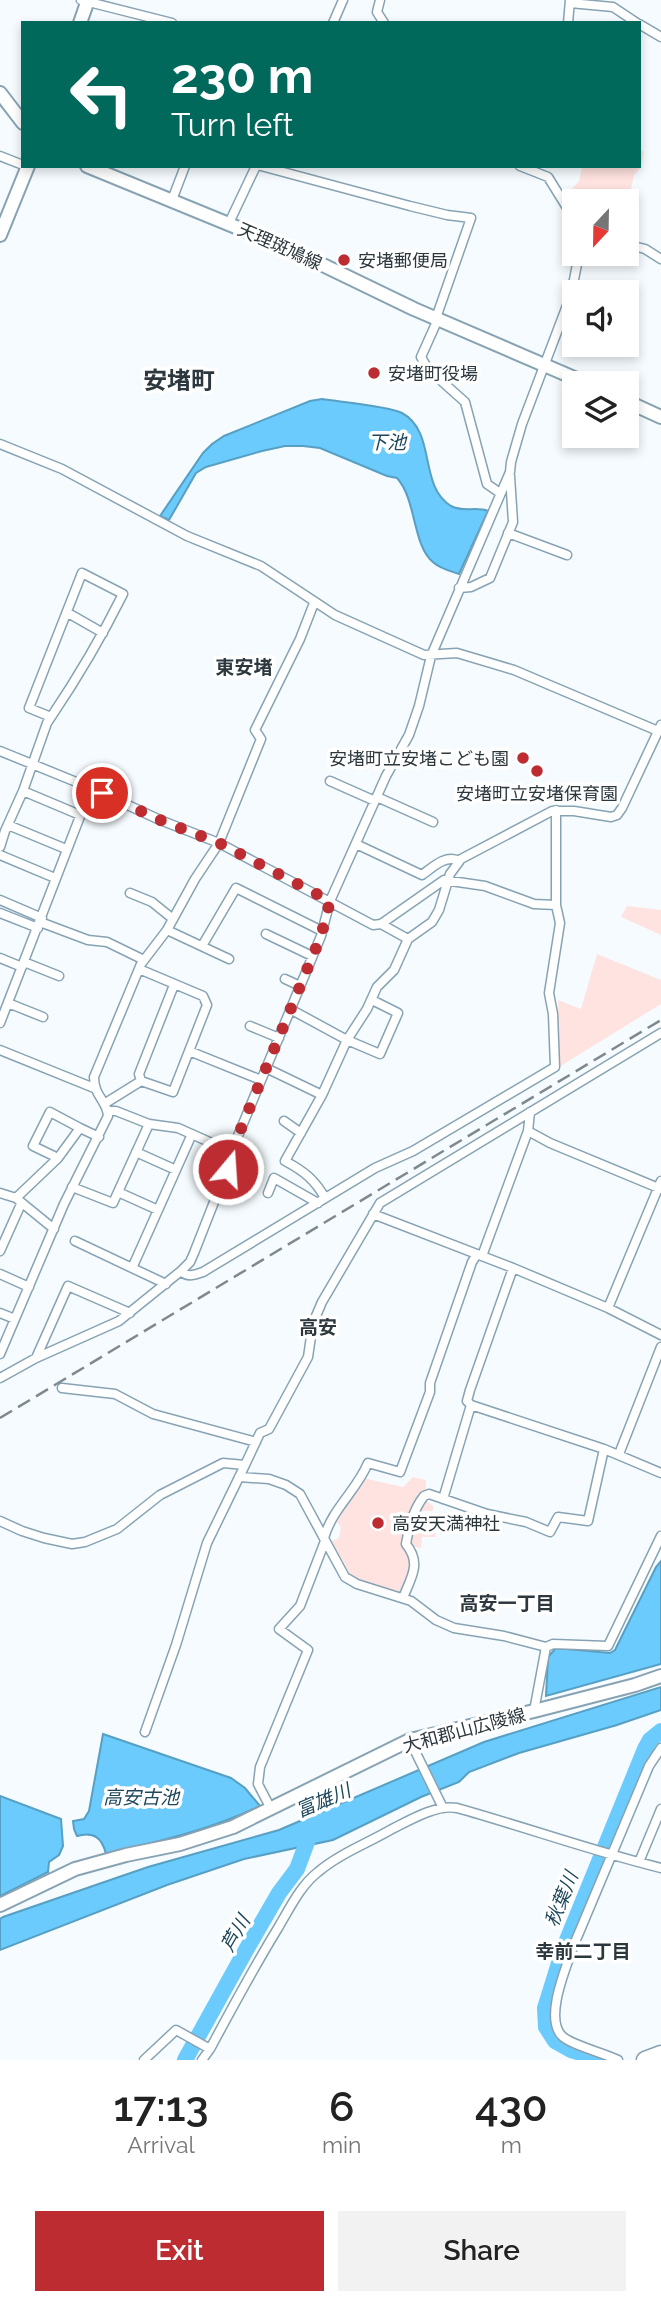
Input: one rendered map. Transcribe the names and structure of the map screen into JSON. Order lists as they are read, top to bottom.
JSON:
{
  "streets": {
    "main road": ["天理斑鳩線", "大和郡山広陵線"]
  },
  "districts": [
    "安堵町",
    "東安堵",
    "高安",
    "高安一丁目",
    "幸前二丁目"
  ],
  "water": [
    "下池",
    "高安古池",
    "富雄川",
    "秋葉川",
    "芦川"
  ],
  "places": [
    "安堵郵便局",
    "安堵町役場",
    "安堵町立安堵こども園",
    "安堵町立安堵保育園",
    "高安天満神社"
  ],
  "north": "bottom",
  "page": {
    "turn": ["230 m", "Turn left"],
    "eta": [
      "17:13",
      "Arrival",
      "6",
      "min",
      "430",
      "m"
    ],
    "buttons": ["Exit", "Share"]
  }
}
